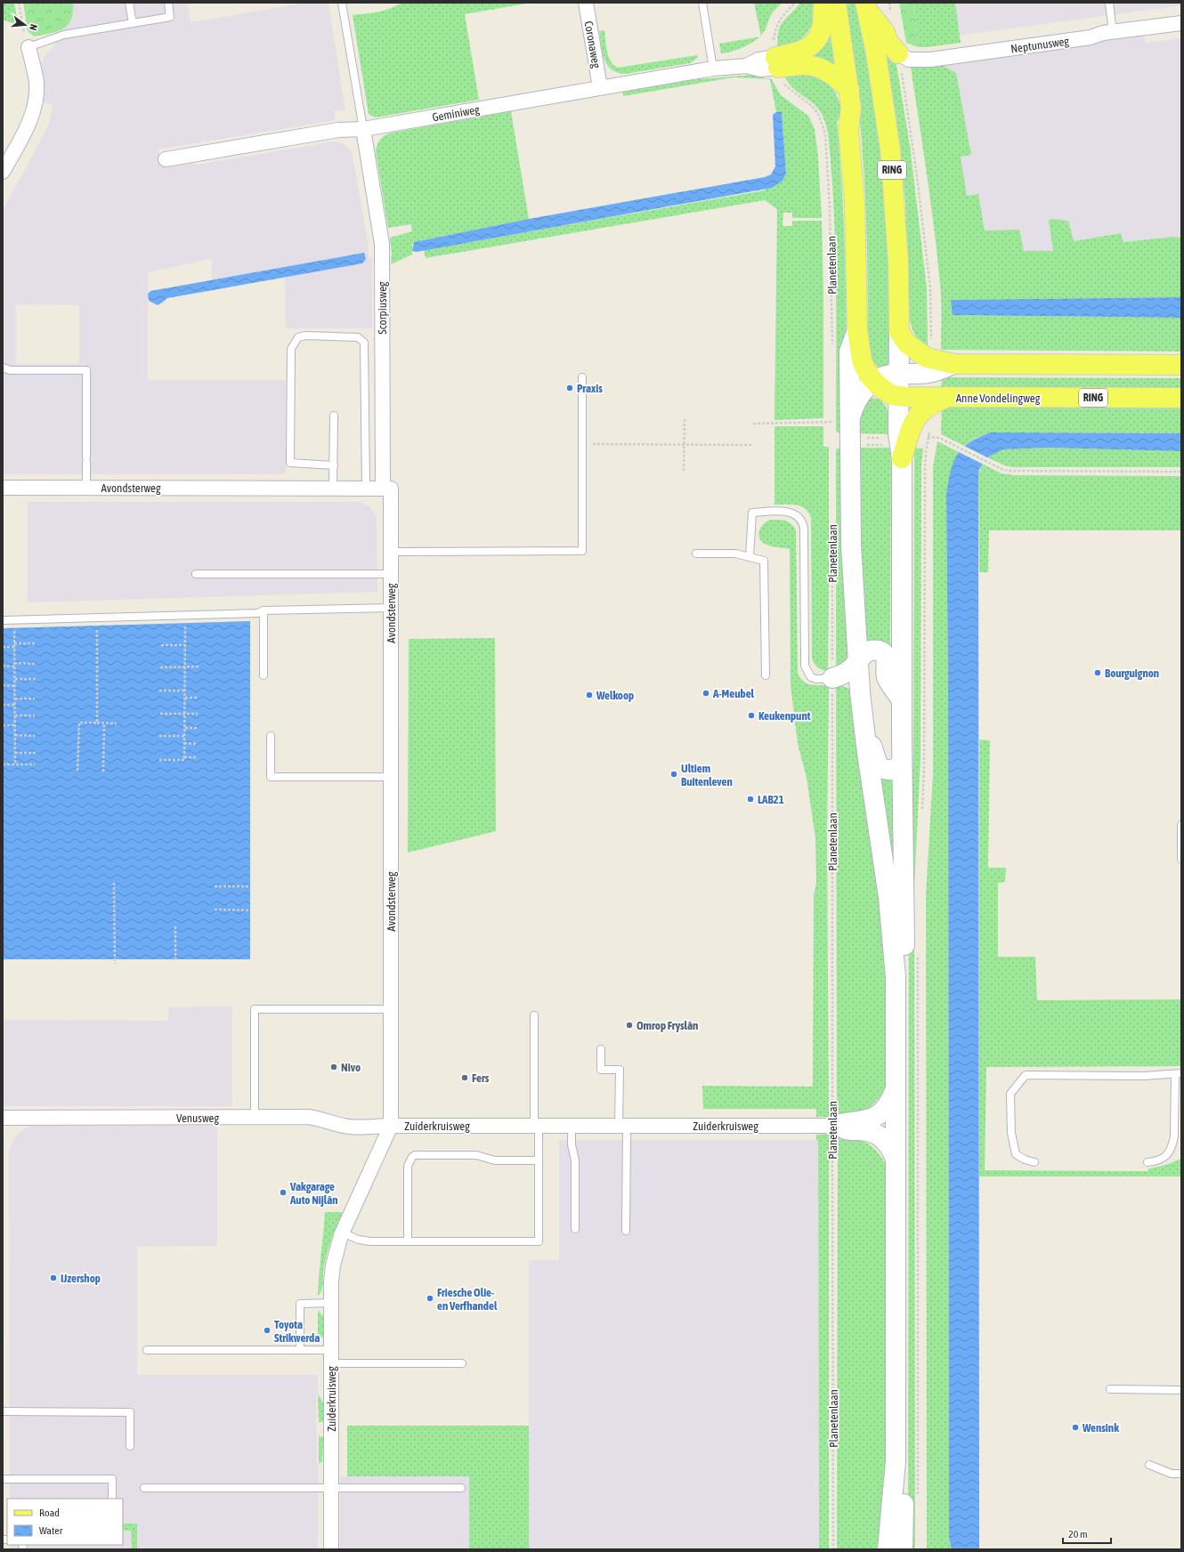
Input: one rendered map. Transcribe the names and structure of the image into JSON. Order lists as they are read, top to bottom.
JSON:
{
  "streets": {
    "main road": ["RING", "Planetenlaan", "Anne Vondelingweg"],
    "street": [
      "Coronaweg",
      "Neptunusweg",
      "Geminiweg",
      "Scorpiusweg",
      "Avondsterweg",
      "Venusweg",
      "Zuiderkruisweg"
    ]
  },
  "crossings": [
    ["Coronaweg", "Geminiweg"],
    ["Geminiweg", "Scorpiusweg"],
    ["Planetenlaan", "Anne Vondelingweg"],
    ["Planetenlaan", "Zuiderkruisweg"],
    ["Scorpiusweg", "Avondsterweg"],
    ["Avondsterweg", "Venusweg"],
    ["Avondsterweg", "Zuiderkruisweg"],
    ["Venusweg", "Zuiderkruisweg"]
  ],
  "places": [
    "Praxis",
    "Bourguignon",
    "A-Meubel",
    "Welkoop",
    "Keukenpunt",
    "Ultiem Buitenleven",
    "LAB21",
    "Omrop Fryslân",
    "Nivo",
    "Fers",
    "Vakgarage Auto Nijlân",
    "IJzershop",
    "Friesche Olie- en Verfhandel",
    "Toyota Strikwerda",
    "Wensink"
  ],
  "legend": ["Road", "Water"],
  "scale_bar": "20 m",
  "north": "right"
}
